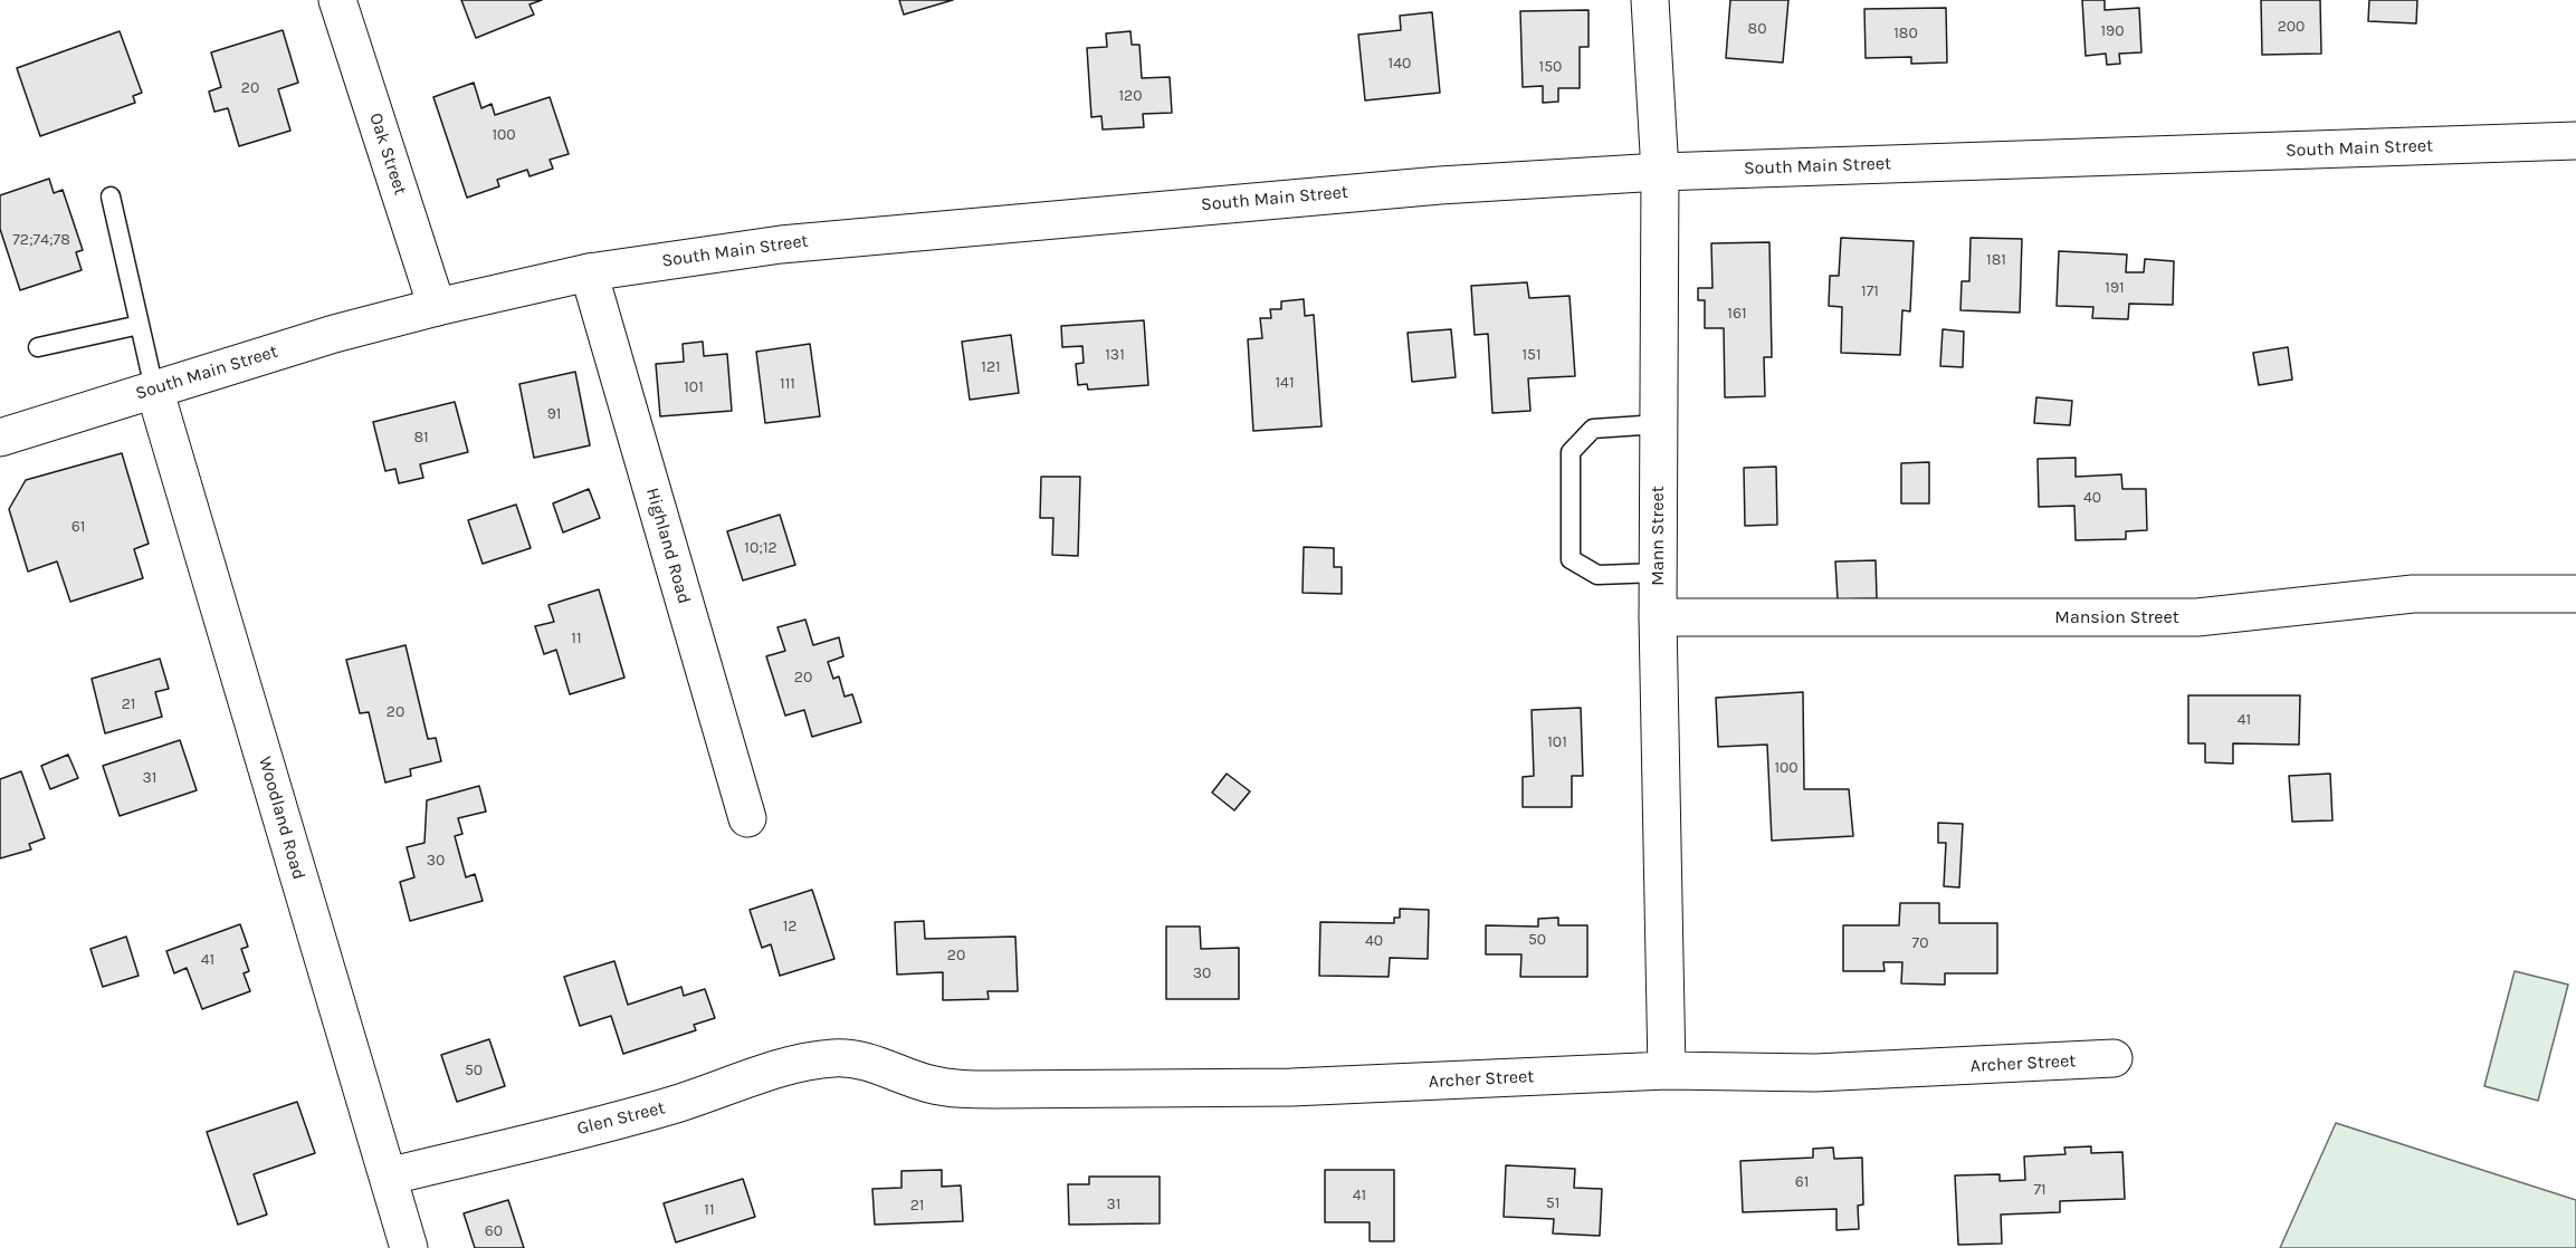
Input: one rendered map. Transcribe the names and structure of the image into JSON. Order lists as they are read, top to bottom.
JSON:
{
  "streets": {
    "street": [
      "South Main Street",
      "Oak Street",
      "Mann Street",
      "Highland Road",
      "Mansion Street",
      "Woodland Road",
      "Archer Street",
      "Glen Street"
    ]
  },
  "crossings": [
    ["South Main Street", "Oak Street"],
    ["South Main Street", "Mann Street"],
    ["South Main Street", "Highland Road"],
    ["South Main Street", "Woodland Road"],
    ["Mann Street", "Mansion Street"],
    ["Mann Street", "Archer Street"],
    ["Woodland Road", "Glen Street"],
    ["Archer Street", "Glen Street"]
  ],
  "house_numbers": [
    "200",
    "80",
    "190",
    "180",
    "140",
    "150",
    "20",
    "120",
    "100",
    "72;74;78",
    "181",
    "191",
    "171",
    "161",
    "131",
    "151",
    "121",
    "141",
    "111",
    "101",
    "91",
    "81",
    "40",
    "61",
    "10;12",
    "11",
    "20",
    "21",
    "20",
    "41",
    "101",
    "100",
    "31",
    "30",
    "12",
    "50",
    "40",
    "70",
    "20",
    "41",
    "30",
    "50",
    "61",
    "71",
    "41",
    "51",
    "31",
    "21",
    "11",
    "60"
  ]
}
